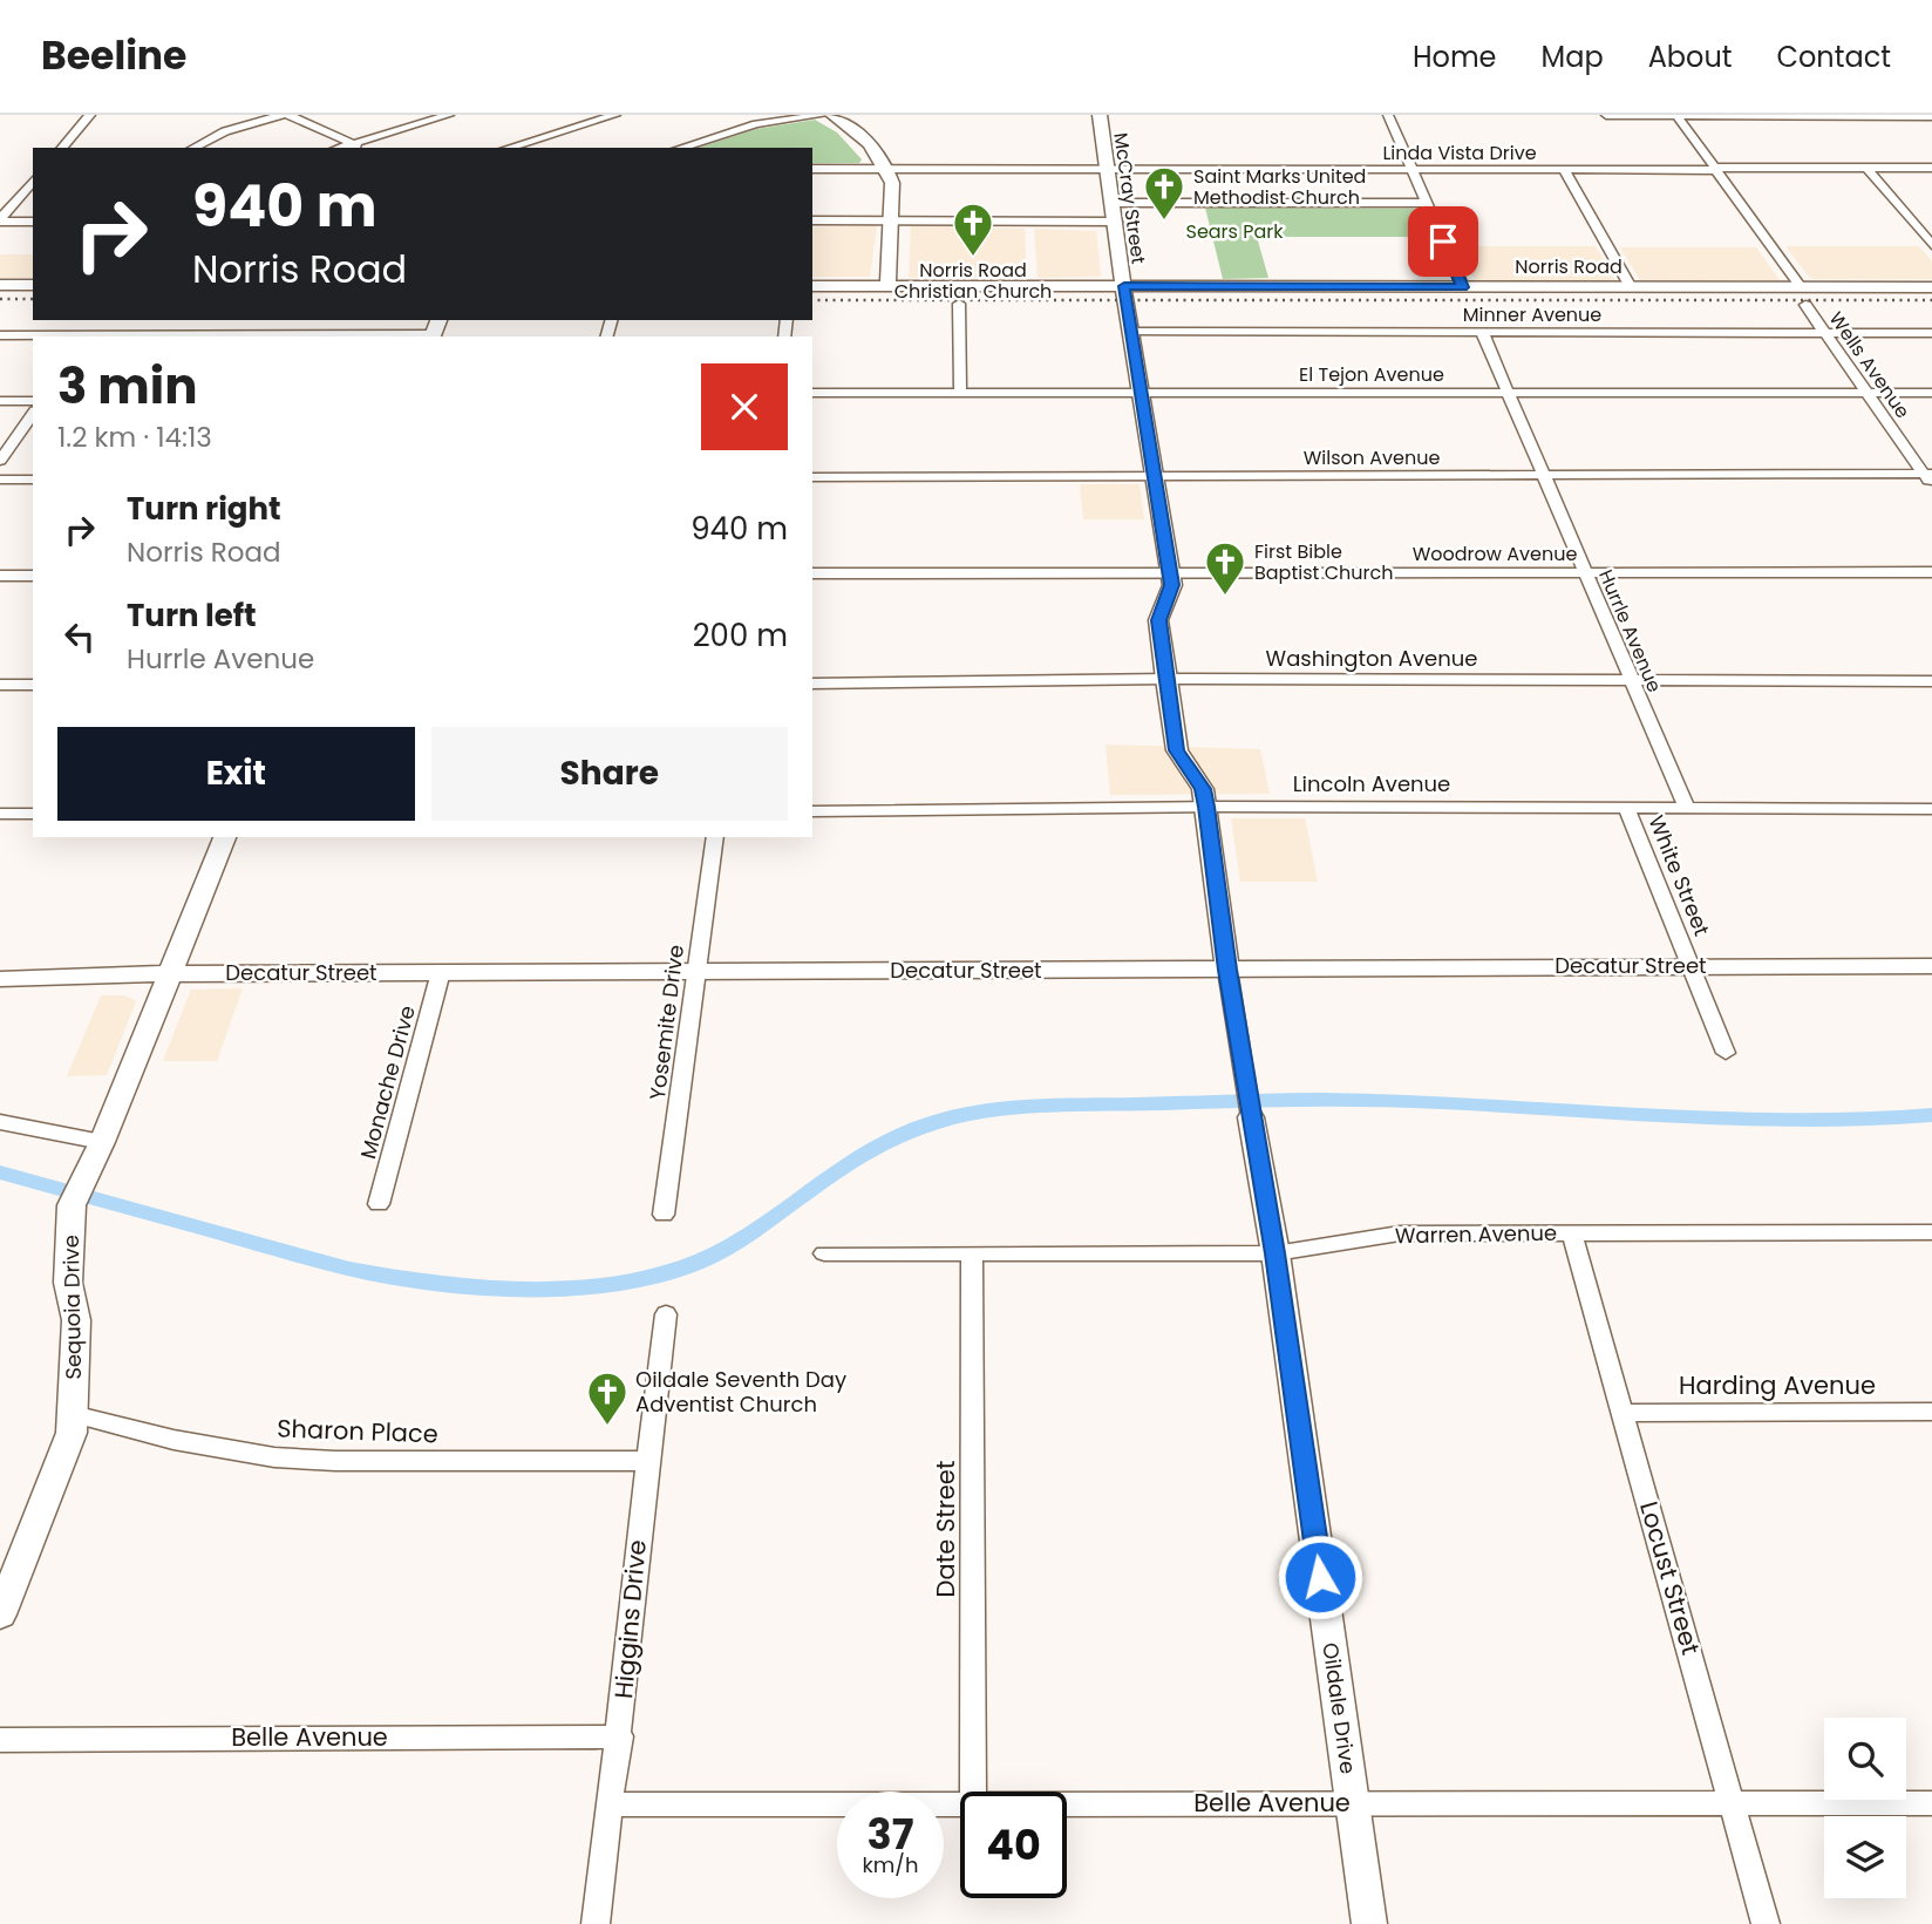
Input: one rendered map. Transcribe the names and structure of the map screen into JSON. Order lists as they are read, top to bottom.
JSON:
{
  "streets": {
    "street": [
      "Linda Vista Drive",
      "McCray Street",
      "Norris Road",
      "Minner Avenue",
      "Wells Avenue",
      "El Tejon Avenue",
      "Wilson Avenue",
      "Woodrow Avenue",
      "Hurrle Avenue",
      "Washington Avenue",
      "Lincoln Avenue",
      "White Street",
      "Decatur Street",
      "Yosemite Drive",
      "Monache Drive",
      "Warren Avenue",
      "Sequoia Drive",
      "Harding Avenue",
      "Sharon Place",
      "Date Street",
      "Locust Street",
      "Higgins Drive",
      "Oildale Drive",
      "Belle Avenue"
    ]
  },
  "crossings": [
    ["Linda Vista Drive", "McCray Street"],
    ["McCray Street", "Norris Road"],
    ["McCray Street", "Oildale Drive"],
    ["Norris Road", "Oildale Drive"],
    ["Minner Avenue", "Wells Avenue"],
    ["Minner Avenue", "Hurrle Avenue"],
    ["Minner Avenue", "Oildale Drive"],
    ["Wells Avenue", "El Tejon Avenue"],
    ["Wells Avenue", "Wilson Avenue"],
    ["El Tejon Avenue", "Hurrle Avenue"],
    ["El Tejon Avenue", "Oildale Drive"],
    ["Wilson Avenue", "Hurrle Avenue"],
    ["Wilson Avenue", "Oildale Drive"],
    ["Woodrow Avenue", "Hurrle Avenue"],
    ["Woodrow Avenue", "Oildale Drive"],
    ["Hurrle Avenue", "Washington Avenue"],
    ["Hurrle Avenue", "Lincoln Avenue"],
    ["Washington Avenue", "Oildale Drive"],
    ["Lincoln Avenue", "White Street"],
    ["Lincoln Avenue", "Oildale Drive"],
    ["White Street", "Decatur Street"],
    ["Decatur Street", "Yosemite Drive"],
    ["Decatur Street", "Monache Drive"],
    ["Decatur Street", "Sequoia Drive"],
    ["Decatur Street", "Oildale Drive"],
    ["Warren Avenue", "Date Street"],
    ["Warren Avenue", "Locust Street"],
    ["Warren Avenue", "Oildale Drive"],
    ["Sequoia Drive", "Sharon Place"],
    ["Harding Avenue", "Locust Street"],
    ["Sharon Place", "Higgins Drive"],
    ["Locust Street", "Belle Avenue"],
    ["Higgins Drive", "Belle Avenue"],
    ["Oildale Drive", "Belle Avenue"]
  ],
  "parks": ["Sears Park"],
  "places": {
    "church": [
      "Saint Marks United Methodist Church",
      "Norris Road Christian Church",
      "First Bible Baptist Church",
      "Oildale Seventh Day Adventist Church"
    ]
  },
  "page": {
    "header": "Beeline",
    "nav": [
      "Home",
      "Map",
      "About",
      "Contact"
    ],
    "turn": ["940 m", "Norris Road"],
    "heading": ["3 min", "1.2 km · 14:13"],
    "list": [
      {
        "name": "Turn right",
        "note": "Norris Road",
        "value": "940 m"
      },
      {
        "name": "Turn left",
        "note": "Hurrle Avenue",
        "value": "200 m"
      }
    ],
    "buttons": ["Exit", "Share"],
    "speed": "37 km/h",
    "limit": "40"
  }
}
